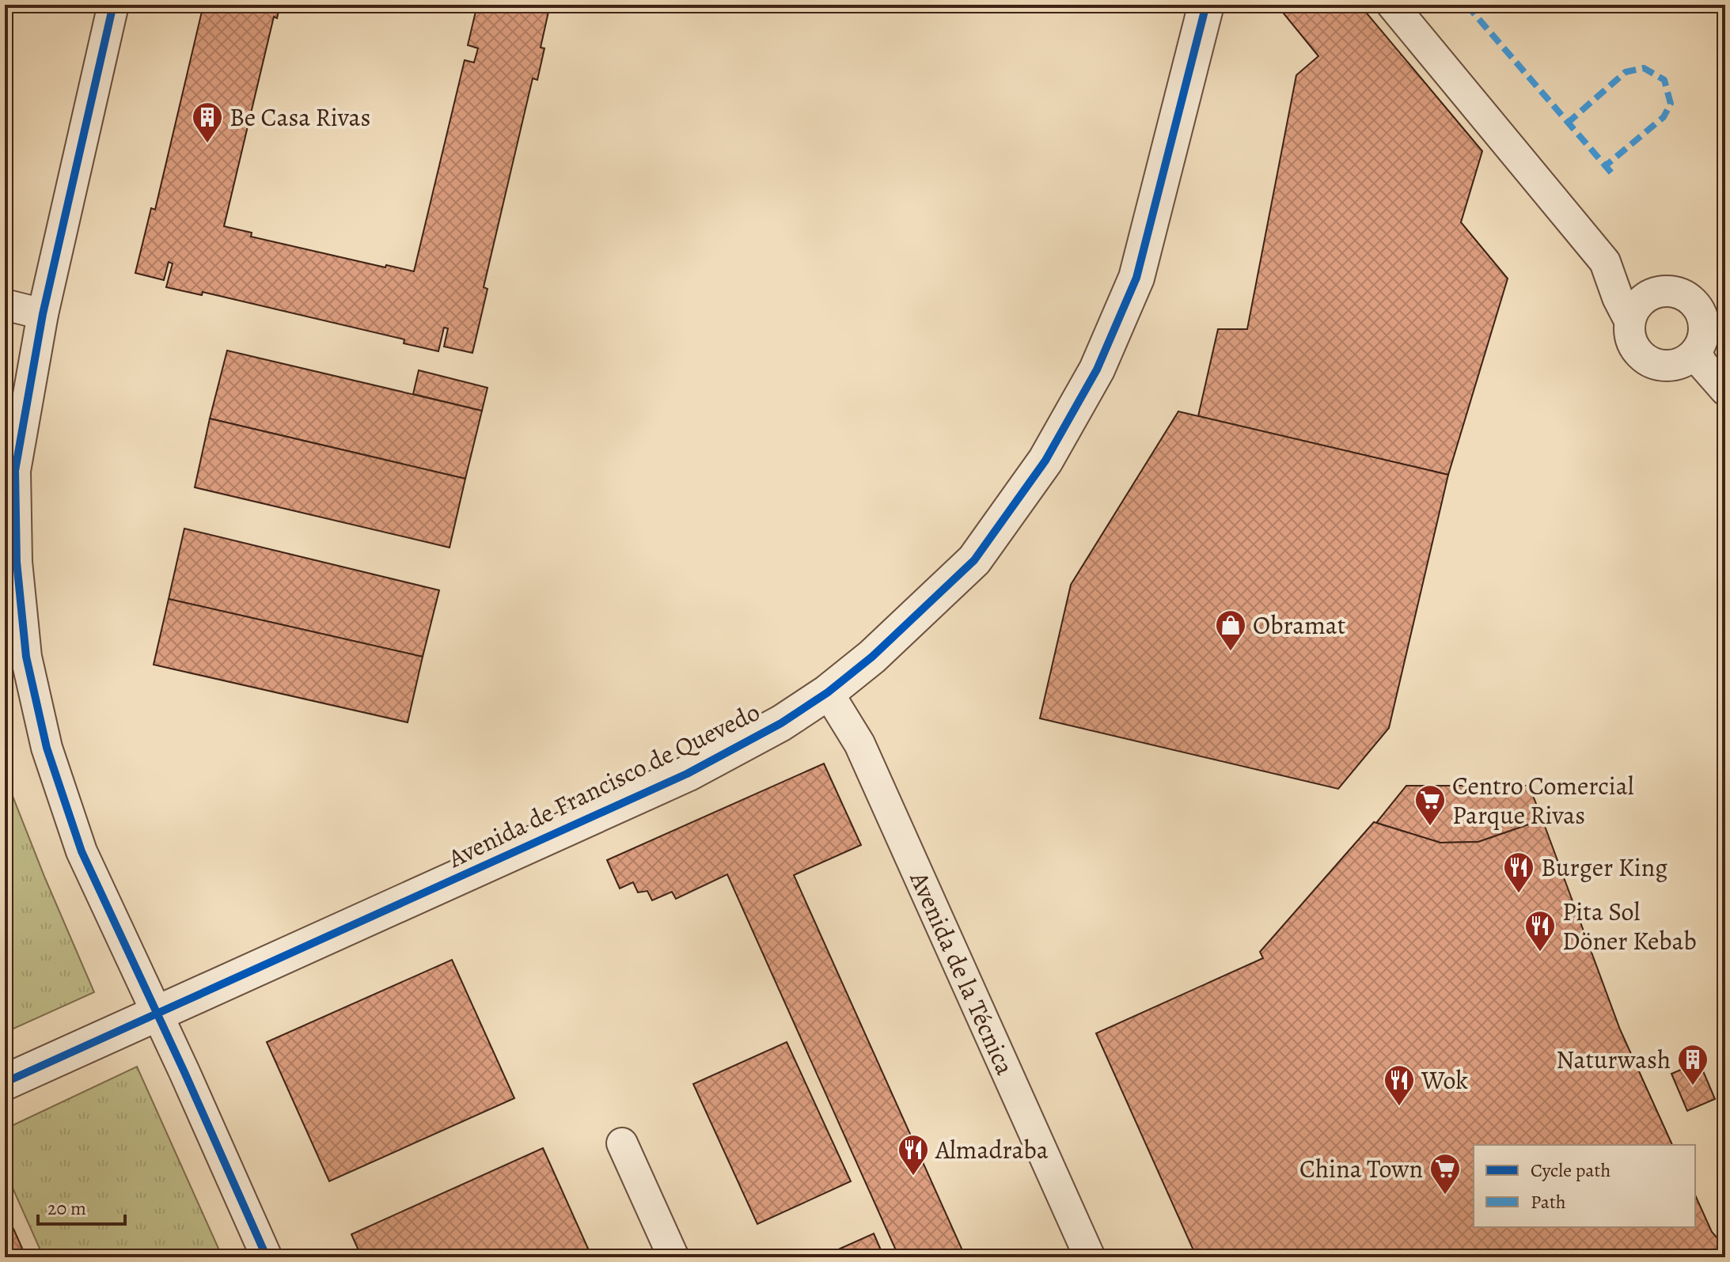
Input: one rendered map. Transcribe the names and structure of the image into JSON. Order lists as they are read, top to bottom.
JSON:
{
  "streets": {
    "street": ["Avenida de Francisco de Quevedo", "Avenida de la Técnica"]
  },
  "crossings": [
    ["Avenida de Francisco de Quevedo", "Avenida de la Técnica"]
  ],
  "places": {
    "building": ["Be Casa Rivas", "Naturwash"],
    "shop": ["Obramat"],
    "supermarket": ["Centro Comercial Parque Rivas", "China Town"],
    "restaurant": [
      "Burger King",
      "Pita Sol Döner Kebab",
      "Wok",
      "Almadraba"
    ]
  },
  "legend": ["Cycle path", "Path"],
  "scale_bar": "20 m"
}
